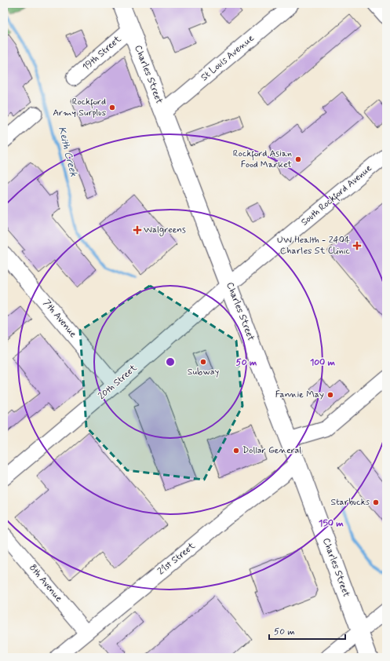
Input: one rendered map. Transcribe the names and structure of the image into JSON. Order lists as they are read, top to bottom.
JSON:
{
  "streets": {
    "main road": ["Charles Street"],
    "street": [
      "19th Street",
      "St Louis Avenue",
      "South Rockford Avenue",
      "7th Avenue",
      "20th Street",
      "21st Street",
      "8th Avenue"
    ]
  },
  "crossings": [
    ["19th Street", "Charles Street"],
    ["St Louis Avenue", "Charles Street"],
    ["Charles Street", "South Rockford Avenue"],
    ["Charles Street", "20th Street"],
    ["Charles Street", "21st Street"],
    ["South Rockford Avenue", "20th Street"],
    ["7th Avenue", "20th Street"],
    ["21st Street", "8th Avenue"]
  ],
  "water": ["Keith Creek"],
  "places": {
    "other": [
      "Rockford Army Surplus",
      "Rockford Asian Food Market",
      "Subway",
      "Fannie May",
      "Dollar General",
      "Starbucks"
    ],
    "health": ["Walgreens", "UW Health - 2404 Charles St Clinic"]
  },
  "scale_bar": "50 m",
  "rings": ["50 m", "100 m", "150 m"]
}
